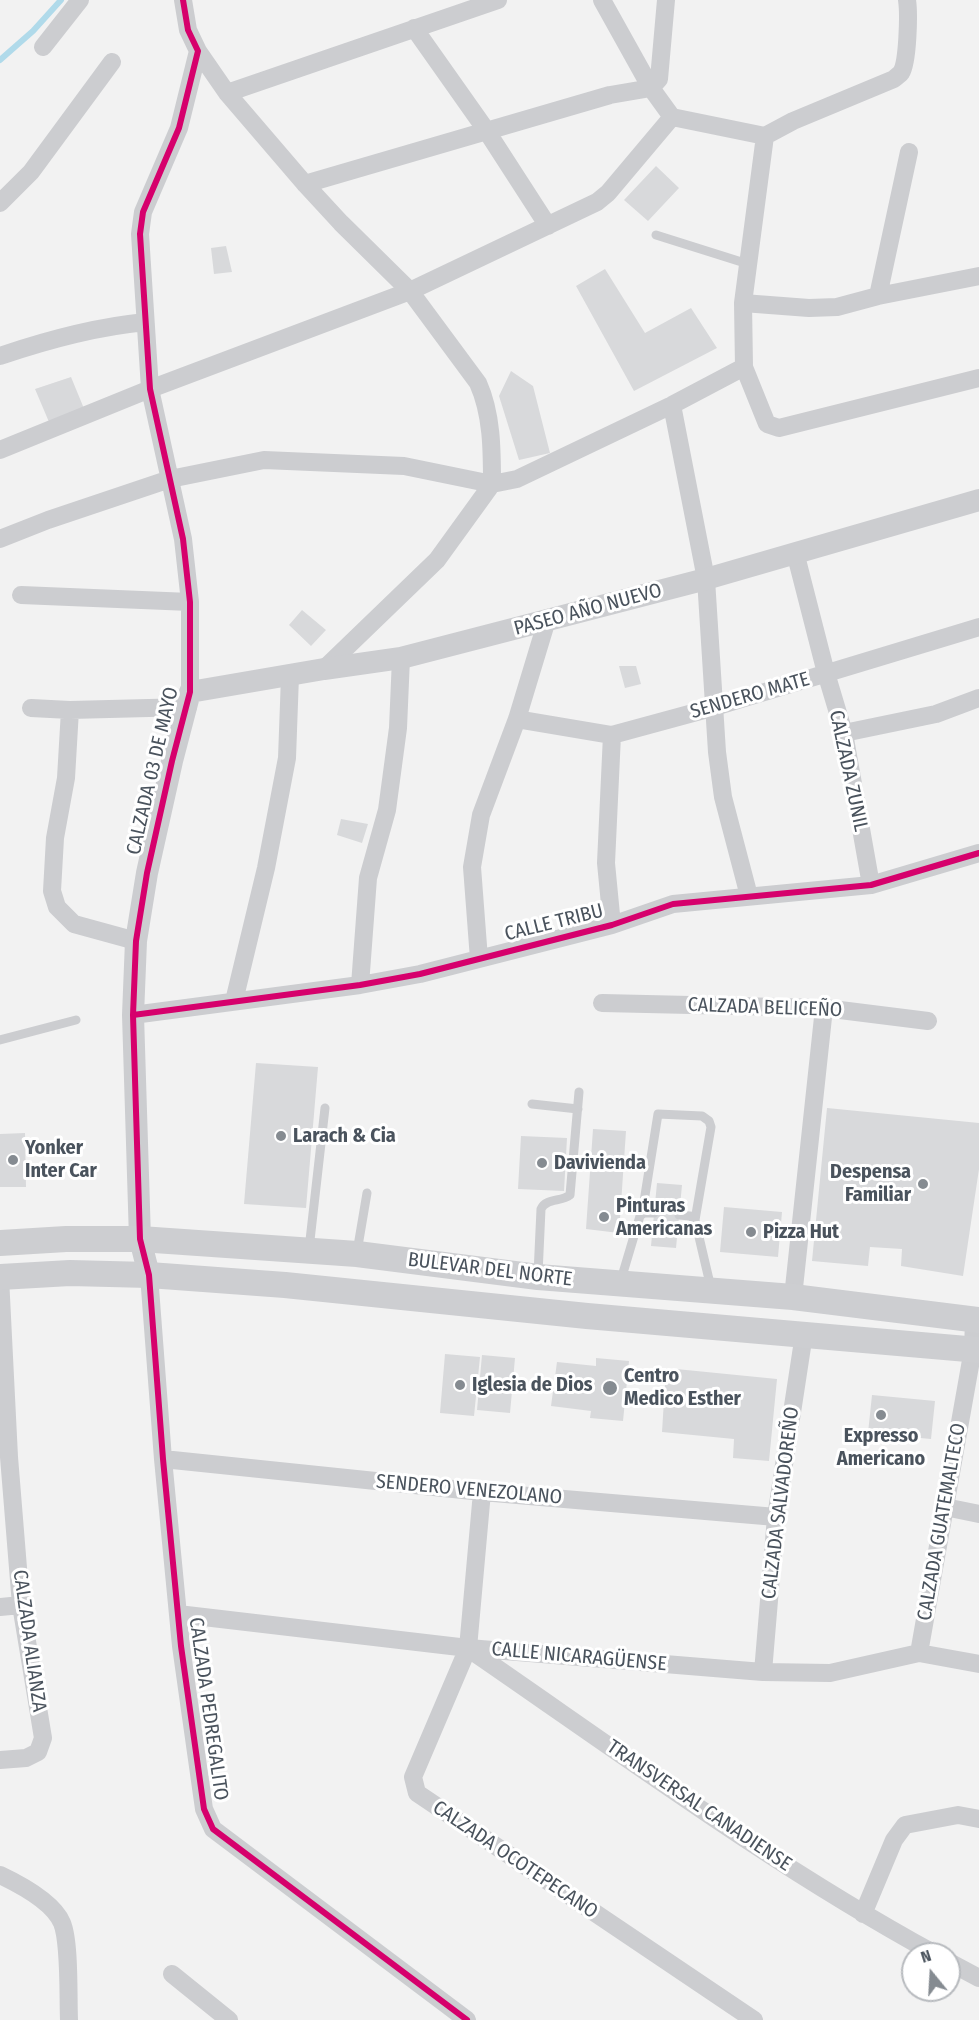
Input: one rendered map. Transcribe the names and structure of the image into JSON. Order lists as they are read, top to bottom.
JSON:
{
  "streets": {
    "main road": ["BULEVAR DEL NORTE"],
    "street": [
      "PASEO AÑO NUEVO",
      "SENDERO MATE",
      "CALZADA 03 DE MAYO",
      "CALZADA ZUNIL",
      "CALLE TRIBU",
      "CALZADA BELICEÑO",
      "SENDERO VENEZOLANO",
      "CALZADA SALVADOREÑO",
      "CALZADA GUATEMALTECO",
      "CALZADA ALIANZA",
      "CALLE NICARAGÜENSE",
      "CALZADA PEDREGALITO",
      "TRANSVERSAL CANADIENSE",
      "CALZADA OCOTEPECANO"
    ]
  },
  "crossings": [
    ["PASEO AÑO NUEVO", "CALZADA 03 DE MAYO"],
    ["PASEO AÑO NUEVO", "CALZADA ZUNIL"],
    ["SENDERO MATE", "CALZADA ZUNIL"],
    ["CALZADA 03 DE MAYO", "CALLE TRIBU"],
    ["CALZADA 03 DE MAYO", "BULEVAR DEL NORTE"],
    ["CALZADA 03 DE MAYO", "CALZADA PEDREGALITO"],
    ["CALZADA ZUNIL", "CALLE TRIBU"],
    ["BULEVAR DEL NORTE", "CALZADA SALVADOREÑO"],
    ["BULEVAR DEL NORTE", "CALZADA GUATEMALTECO"],
    ["BULEVAR DEL NORTE", "CALZADA ALIANZA"],
    ["BULEVAR DEL NORTE", "CALZADA PEDREGALITO"],
    ["SENDERO VENEZOLANO", "CALZADA SALVADOREÑO"],
    ["SENDERO VENEZOLANO", "CALZADA PEDREGALITO"],
    ["SENDERO VENEZOLANO", "CALZADA OCOTEPECANO"],
    ["CALZADA SALVADOREÑO", "CALLE NICARAGÜENSE"],
    ["CALZADA GUATEMALTECO", "CALLE NICARAGÜENSE"],
    ["CALLE NICARAGÜENSE", "CALZADA PEDREGALITO"],
    ["CALLE NICARAGÜENSE", "TRANSVERSAL CANADIENSE"],
    ["CALLE NICARAGÜENSE", "CALZADA OCOTEPECANO"],
    ["TRANSVERSAL CANADIENSE", "CALZADA OCOTEPECANO"]
  ],
  "places": [
    "Larach & Cia",
    "Yonker Inter Car",
    "Davivienda",
    "Despensa Familiar",
    "Pinturas Americanas",
    "Pizza Hut",
    "Iglesia de Dios",
    "Centro Medico Esther",
    "Expresso Americano"
  ],
  "north": "top"
}
